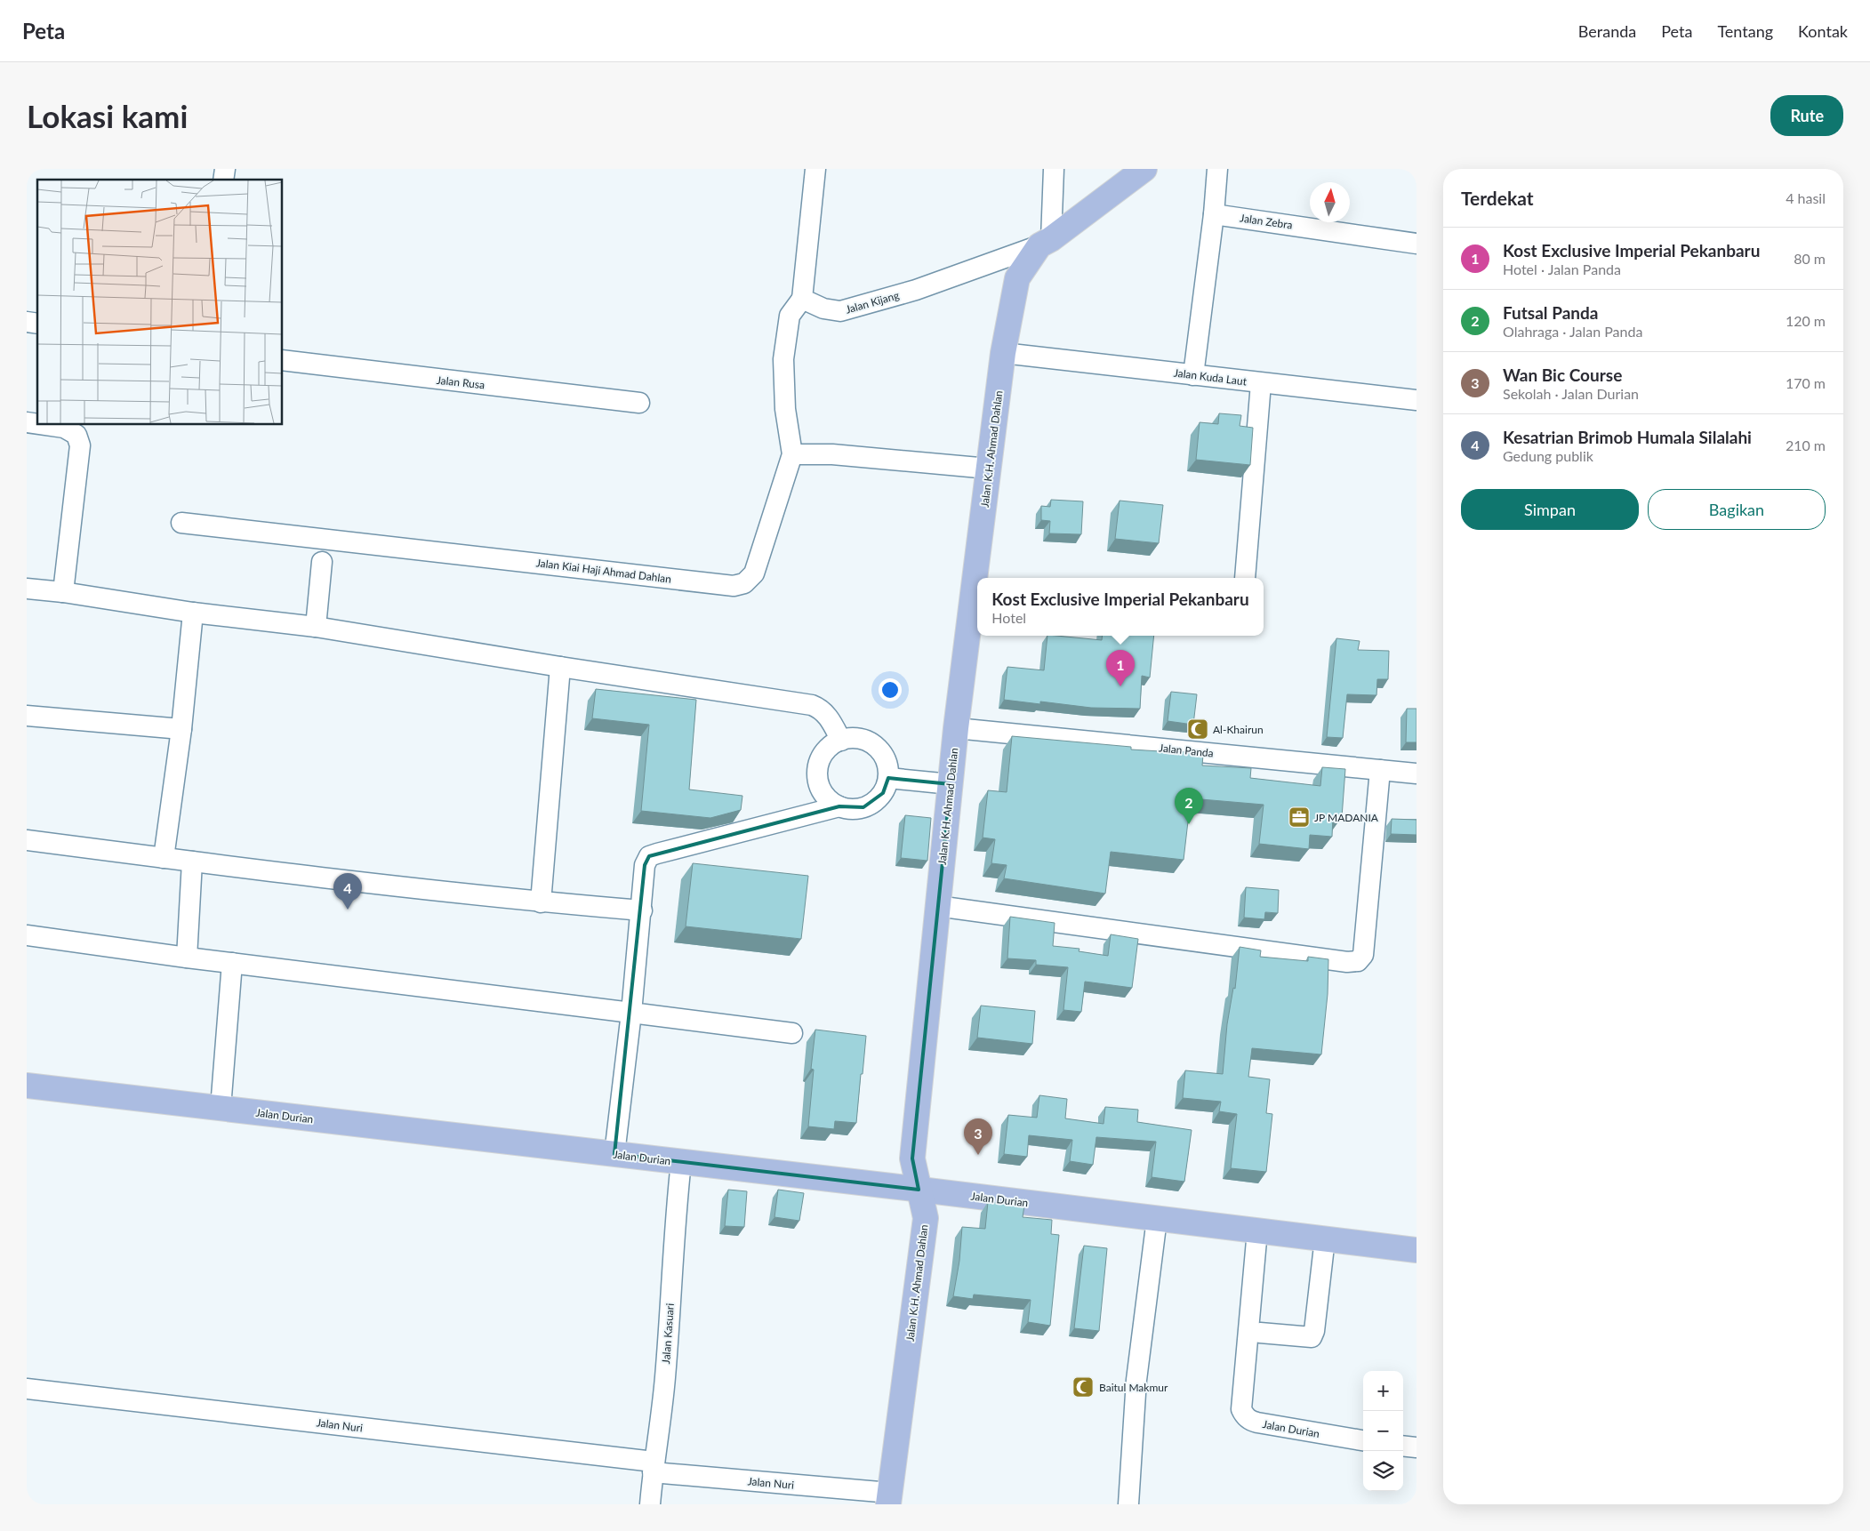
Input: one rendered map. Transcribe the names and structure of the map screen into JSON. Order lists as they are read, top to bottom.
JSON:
{
  "streets": {
    "main road": ["Jalan K.H. Ahmad Dahlan", "Jalan Durian"],
    "street": [
      "Jalan Zebra",
      "Jalan Kijang",
      "Jalan Kuda Laut",
      "Jalan Rusa",
      "Jalan Kiai Haji Ahmad Dahlan",
      "Jalan Panda",
      "Jalan Kasuari",
      "Jalan Nuri"
    ]
  },
  "crossings": [
    ["Jalan Kijang", "Jalan K.H. Ahmad Dahlan"],
    ["Jalan Kuda Laut", "Jalan K.H. Ahmad Dahlan"],
    ["Jalan K.H. Ahmad Dahlan", "Jalan Panda"],
    ["Jalan K.H. Ahmad Dahlan", "Jalan Durian"],
    ["Jalan K.H. Ahmad Dahlan", "Jalan Nuri"],
    ["Jalan Durian", "Jalan Kasuari"],
    ["Jalan Kasuari", "Jalan Nuri"]
  ],
  "places": {
    "mosque": ["Al-Khairun", "Baitul Makmur"],
    "office": ["JP MADANIA"]
  },
  "north": "top",
  "page": {
    "header": "Peta",
    "nav": [
      "Beranda",
      "Peta",
      "Tentang",
      "Kontak"
    ],
    "buttons": [
      "Rute",
      ["Simpan", "Bagikan"]
    ],
    "title": "Lokasi kami",
    "heading": ["Terdekat", "4 hasil"],
    "list": [
      {
        "mark": "1",
        "name": "Kost Exclusive Imperial Pekanbaru",
        "note": "Hotel · Jalan Panda",
        "value": "80 m"
      },
      {
        "mark": "2",
        "name": "Futsal Panda",
        "note": "Olahraga · Jalan Panda",
        "value": "120 m"
      },
      {
        "mark": "3",
        "name": "Wan Bic Course",
        "note": "Sekolah · Jalan Durian",
        "value": "170 m"
      },
      {
        "mark": "4",
        "name": "Kesatrian Brimob Humala Silalahi",
        "note": "Gedung publik",
        "value": "210 m"
      }
    ],
    "popup": ["Kost Exclusive Imperial Pekanbaru", "Hotel"],
    "pins": [
      "1",
      "2",
      "4",
      "3"
    ],
    "map_buttons": ["+", "−"]
  }
}
